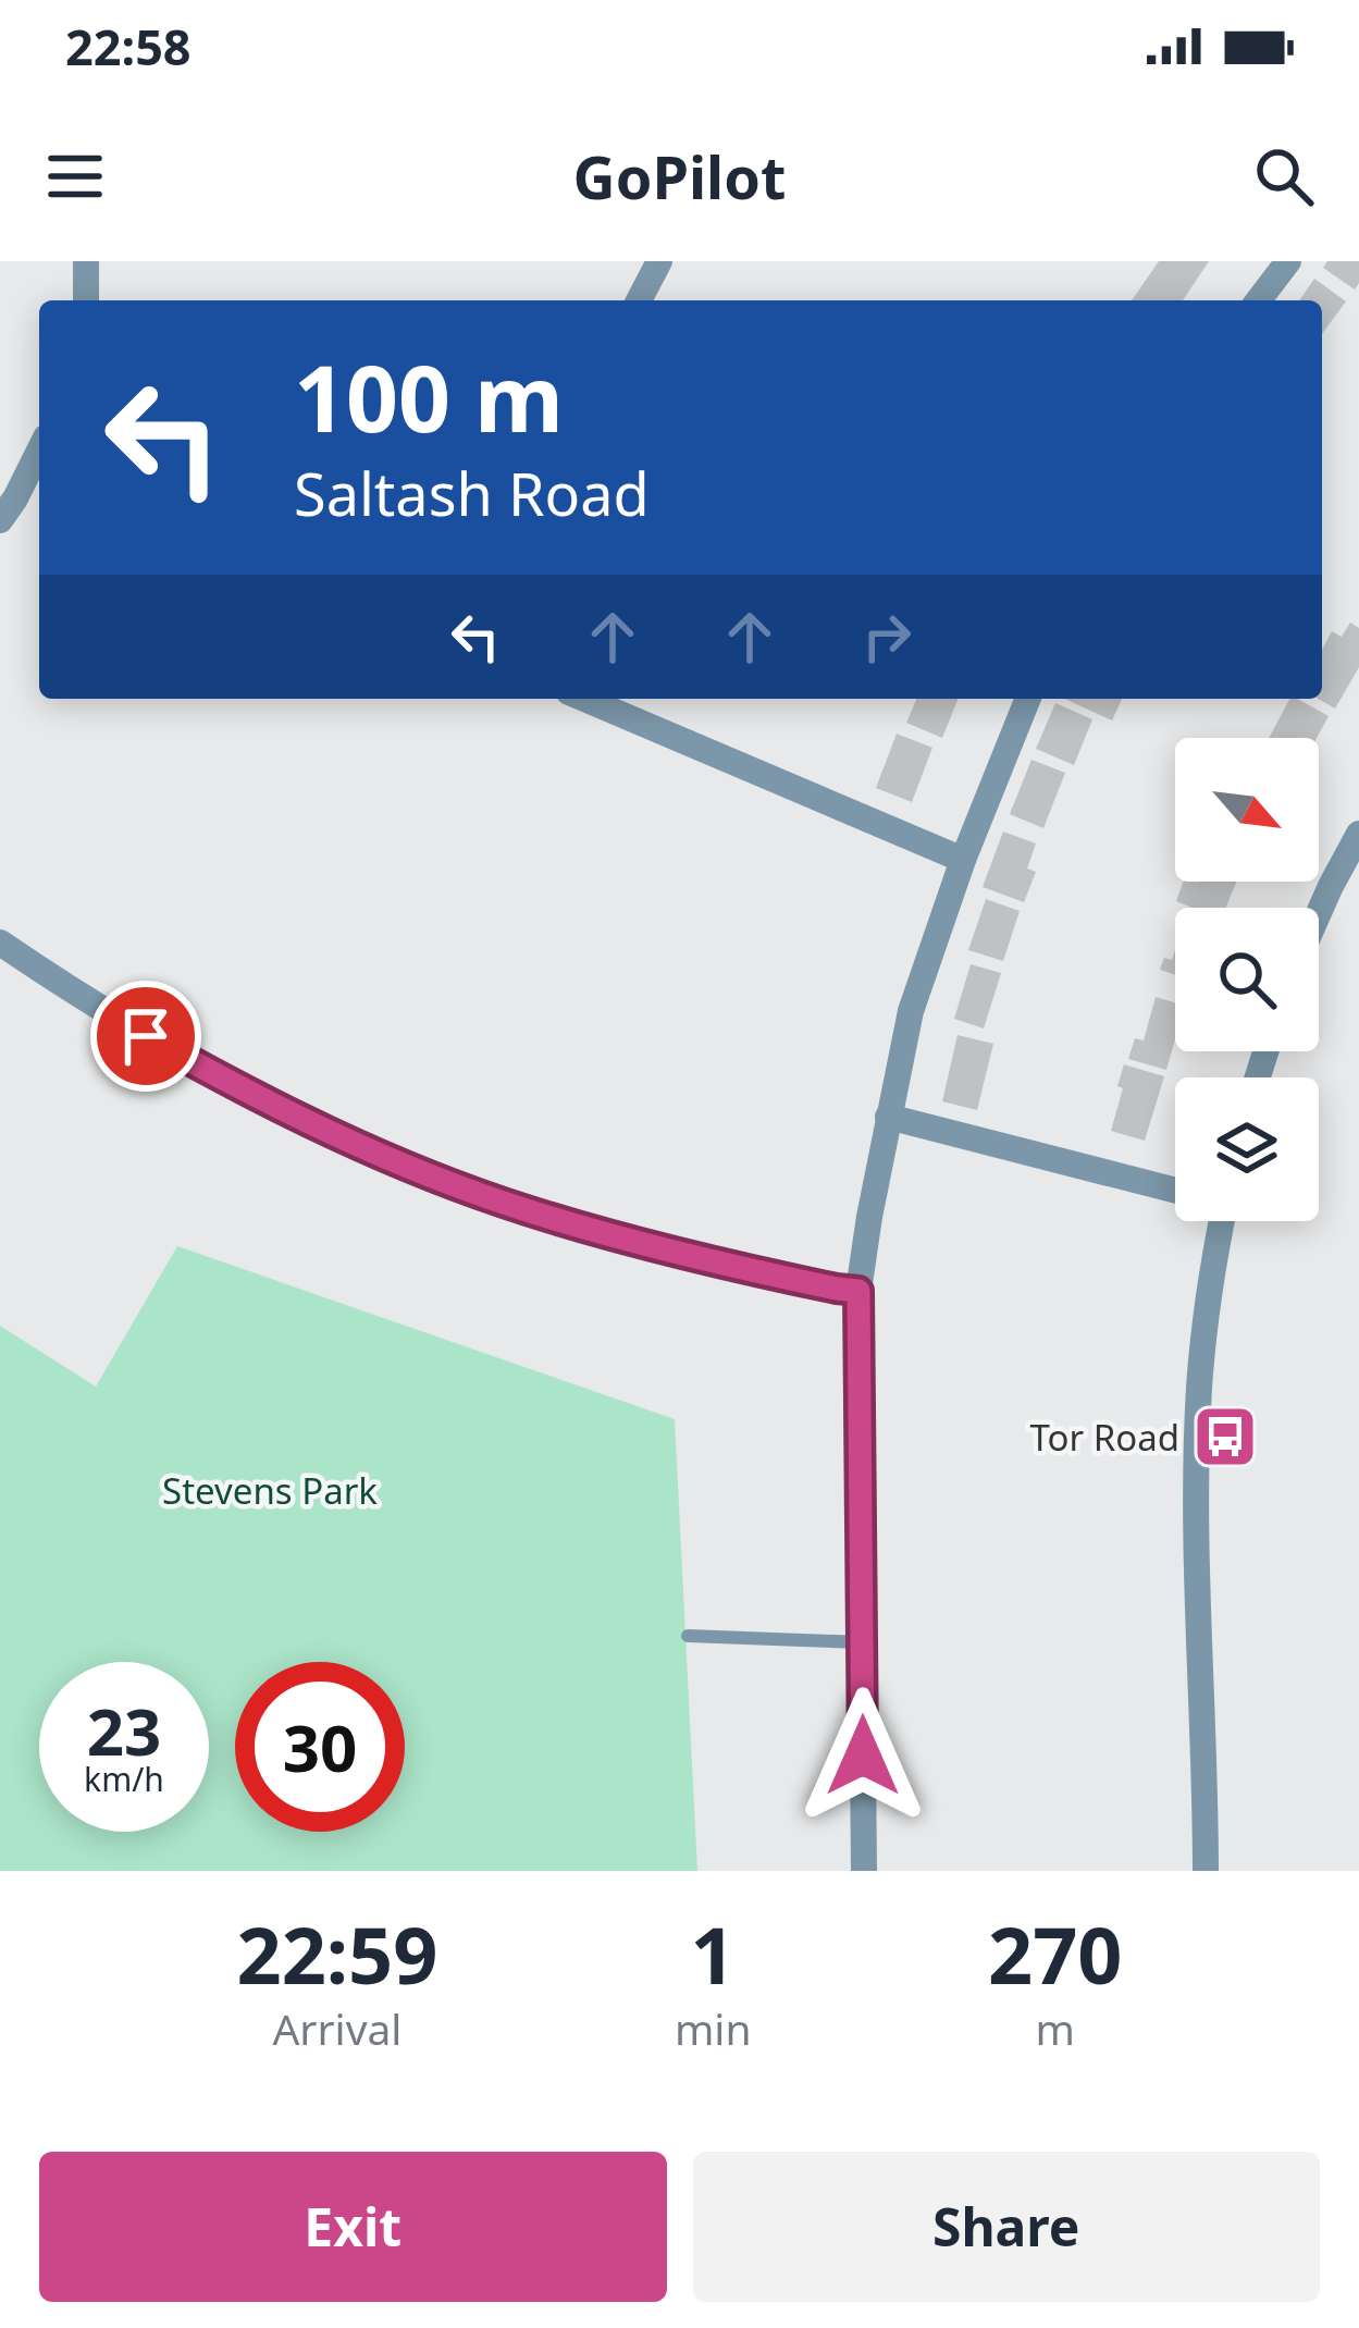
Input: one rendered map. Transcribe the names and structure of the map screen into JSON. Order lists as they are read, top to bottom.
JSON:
{
  "parks": ["Stevens Park"],
  "places": {
    "bus stop": ["Tor Road"]
  },
  "north": "bottom right",
  "page": {
    "status": "22:58",
    "header": "GoPilot",
    "turn": ["100 m", "Saltash Road"],
    "speed": "23 km/h",
    "limit": "30",
    "eta": [
      "22:59",
      "Arrival",
      "1",
      "min",
      "270",
      "m"
    ],
    "buttons": ["Exit", "Share"]
  }
}
